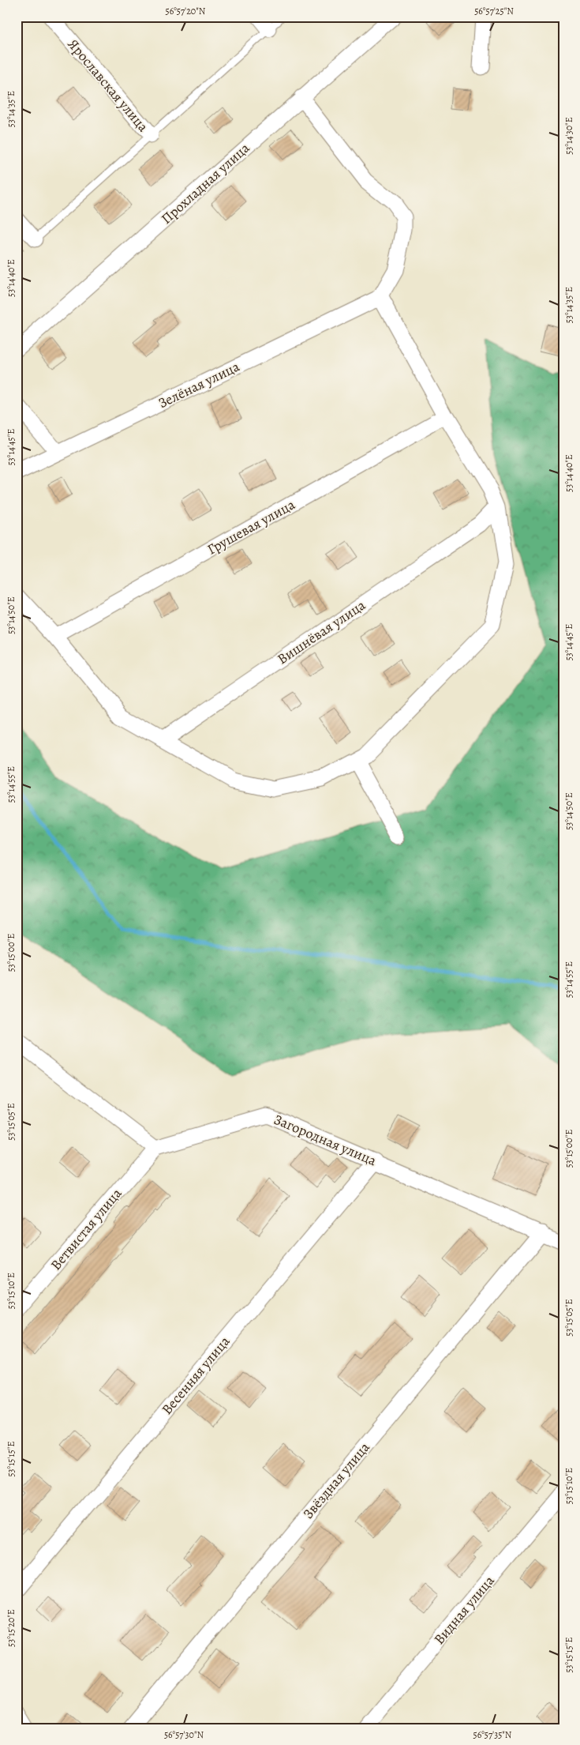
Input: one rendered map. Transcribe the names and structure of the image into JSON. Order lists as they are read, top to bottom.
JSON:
{
  "streets": {
    "street": [
      "Ярославская улица",
      "Прохладная улица",
      "Зелёная улица",
      "Грушевая улица",
      "Вишнёвая улица",
      "Загородная улица",
      "Ветвистая улица",
      "Весенняя улица",
      "Звёздная улица",
      "Видная улица"
    ]
  },
  "crossings": [
    ["Загородная улица", "Ветвистая улица"],
    ["Загородная улица", "Весенняя улица"],
    ["Загородная улица", "Звёздная улица"]
  ],
  "coordinates": [
    "56°57'20\"N",
    "56°57'25\"N",
    "53°14'35\"E",
    "53°14'30\"E",
    "53°14'40\"E",
    "53°14'45\"E",
    "53°14'50\"E",
    "53°14'55\"E",
    "53°15'00\"E",
    "53°15'05\"E",
    "53°15'10\"E",
    "53°15'15\"E",
    "53°15'20\"E",
    "56°57'30\"N",
    "56°57'35\"N"
  ]
}
